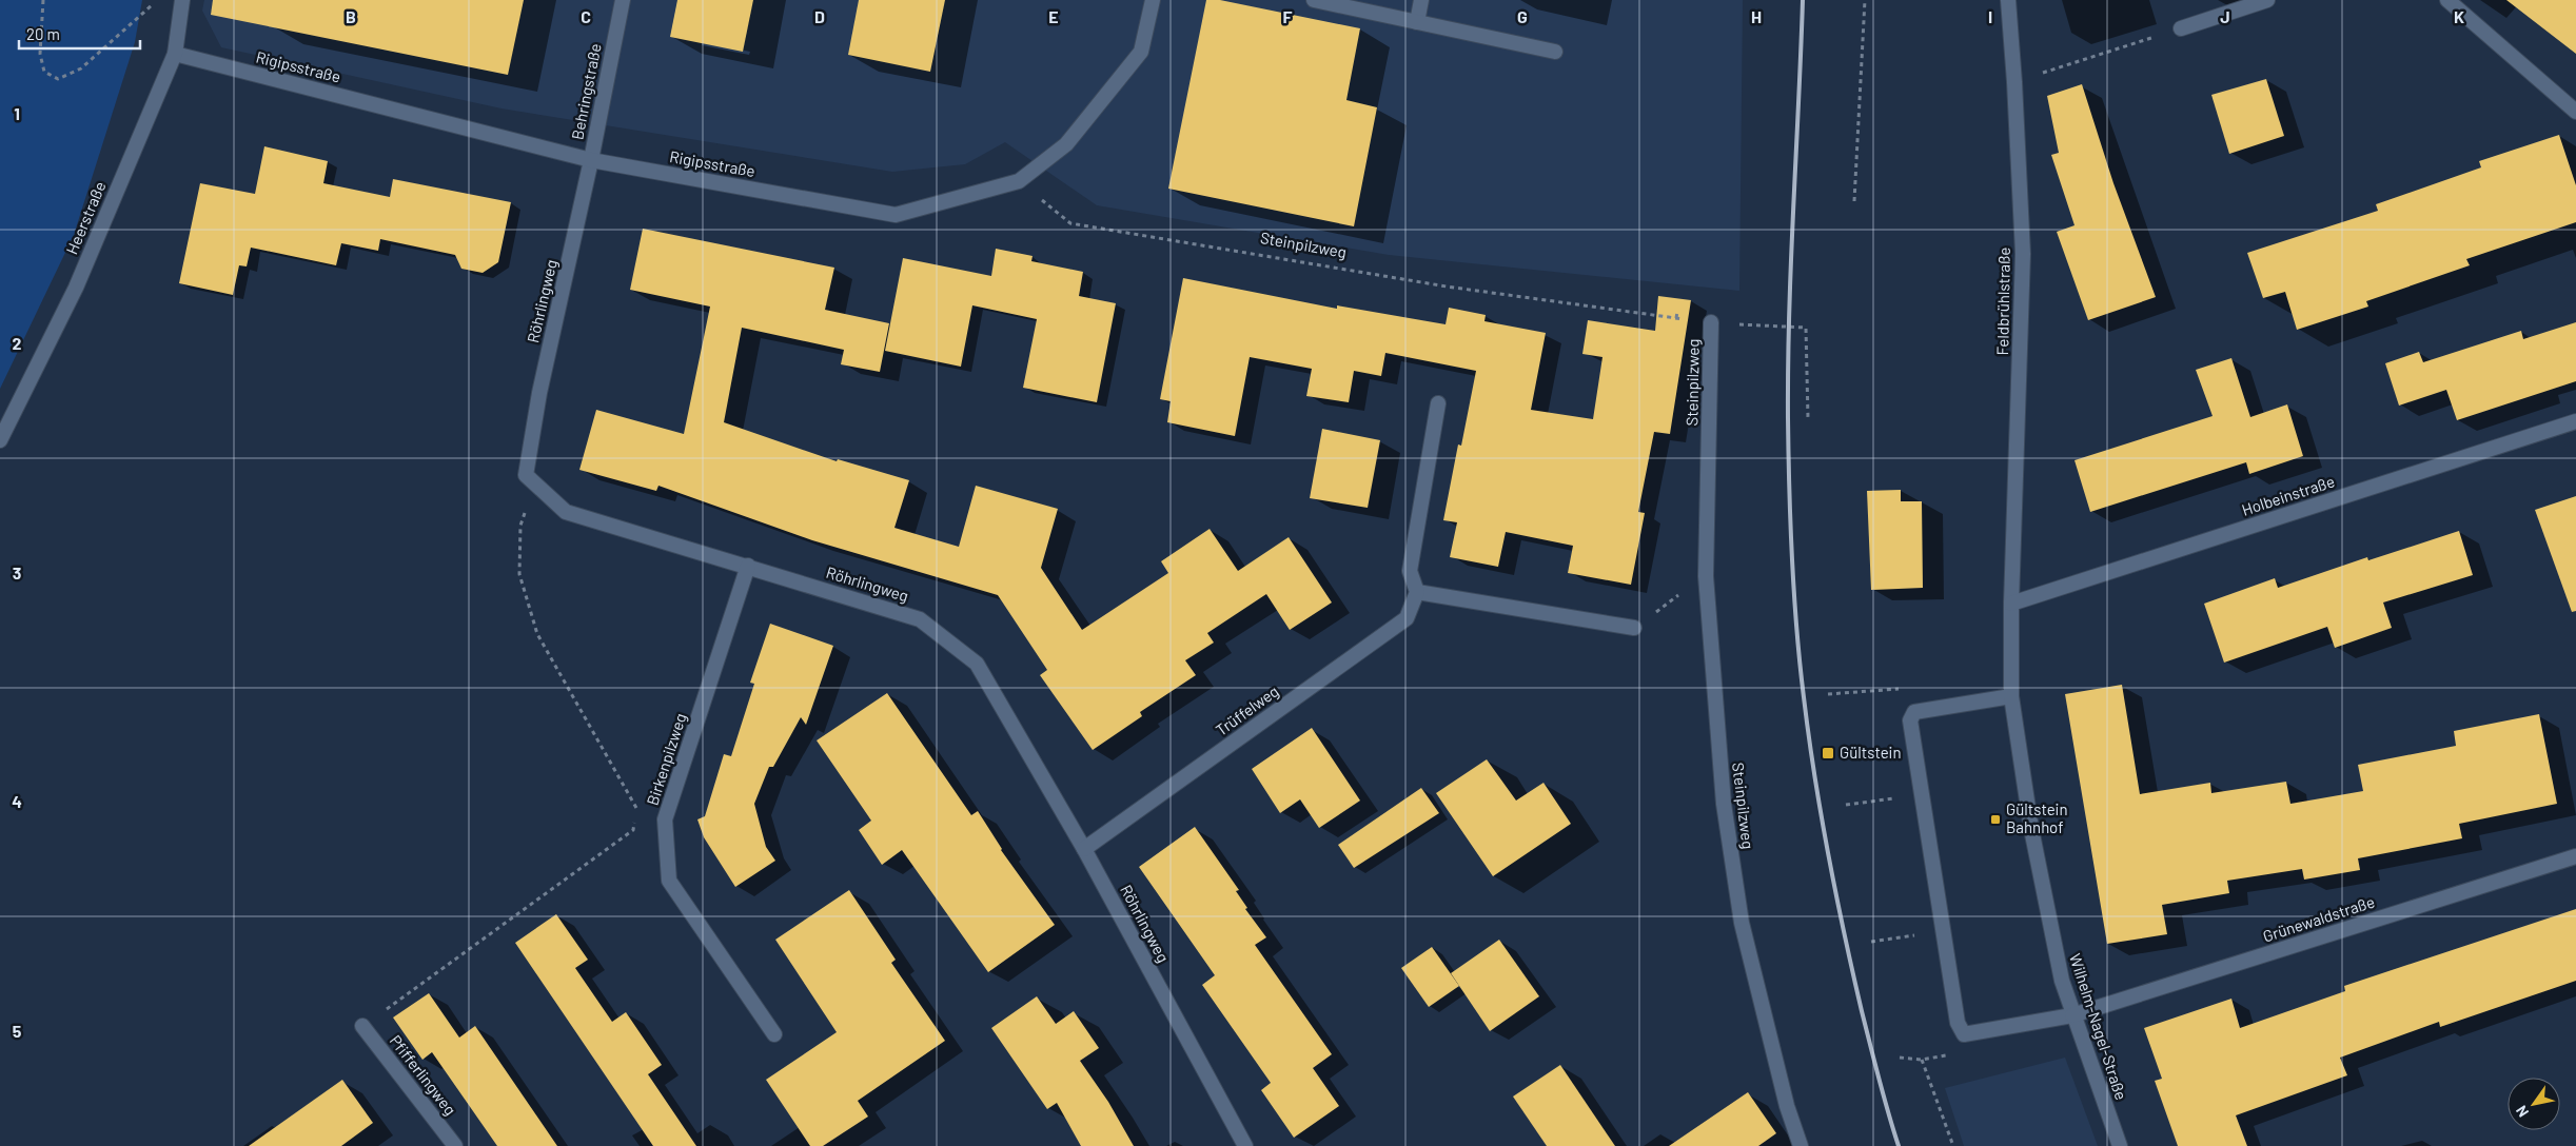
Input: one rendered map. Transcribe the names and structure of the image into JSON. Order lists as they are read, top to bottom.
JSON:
{
  "streets": {
    "street": [
      "Rigipsstraße",
      "Behringstraße",
      "Heerstraße",
      "Steinpilzweg",
      "Röhrlingweg",
      "Feldbrühlstraße",
      "Holbeinstraße",
      "Trüffelweg",
      "Birkenpilzweg",
      "Grünewaldstraße",
      "Wilhelm-Nagel-Straße",
      "Pfifferlingweg"
    ]
  },
  "crossings": [
    ["Rigipsstraße", "Behringstraße"],
    ["Rigipsstraße", "Heerstraße"],
    ["Rigipsstraße", "Steinpilzweg"],
    ["Rigipsstraße", "Röhrlingweg"],
    ["Behringstraße", "Röhrlingweg"],
    ["Röhrlingweg", "Trüffelweg"],
    ["Röhrlingweg", "Birkenpilzweg"],
    ["Feldbrühlstraße", "Holbeinstraße"],
    ["Feldbrühlstraße", "Wilhelm-Nagel-Straße"],
    ["Holbeinstraße", "Wilhelm-Nagel-Straße"],
    ["Grünewaldstraße", "Wilhelm-Nagel-Straße"]
  ],
  "places": {
    "transit": ["Gültstein", "Gültstein Bahnhof"]
  },
  "scale_bar": "20 m",
  "north": "bottom left",
  "grid": {
    "columns": [
      "B",
      "C",
      "D",
      "E",
      "F",
      "G",
      "H",
      "I",
      "J",
      "K"
    ],
    "rows": [
      "1",
      "2",
      "3",
      "4",
      "5"
    ]
  }
}
